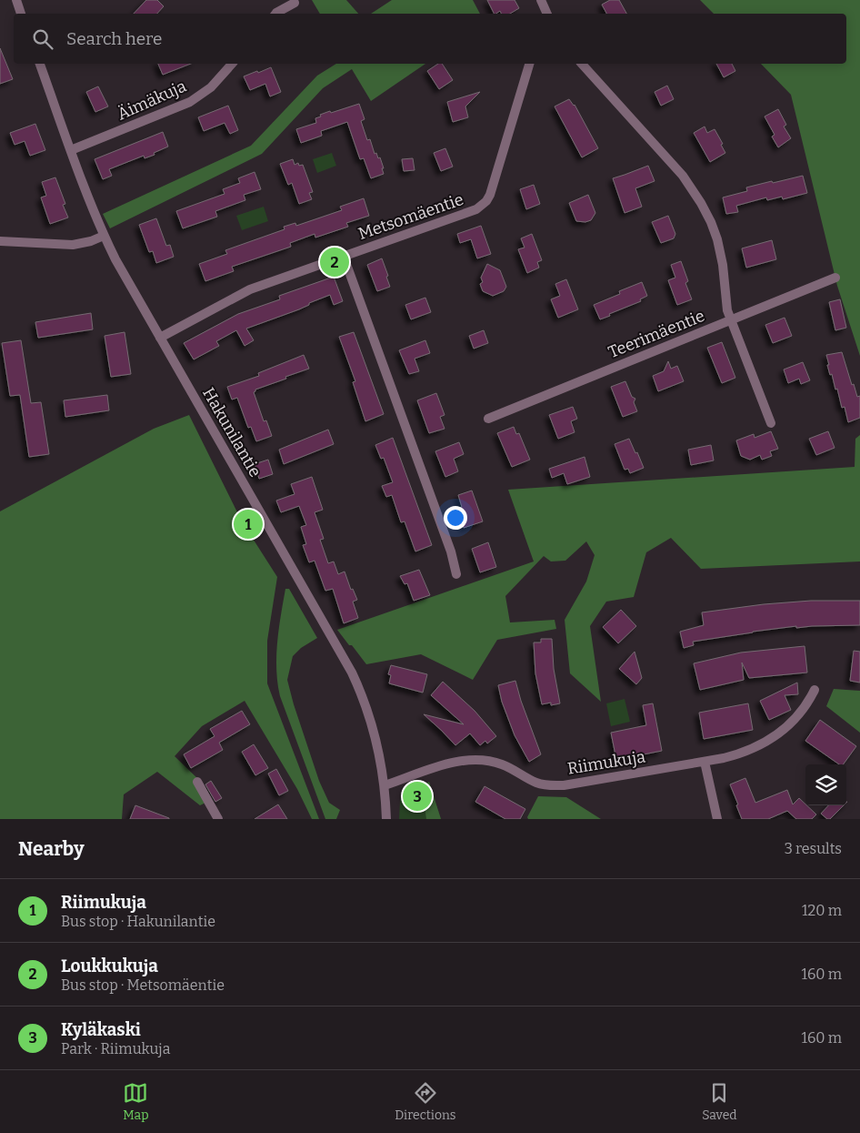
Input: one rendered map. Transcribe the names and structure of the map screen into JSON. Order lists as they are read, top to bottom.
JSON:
{
  "streets": {
    "street": [
      "Äimäkuja",
      "Metsomäentie",
      "Teerimäentie",
      "Hakunilantie",
      "Riimukuja"
    ]
  },
  "crossings": [
    ["Äimäkuja", "Hakunilantie"],
    ["Metsomäentie", "Hakunilantie"],
    ["Hakunilantie", "Riimukuja"]
  ],
  "page": {
    "search": "Search here",
    "pins": ["2", "1", "3"],
    "heading": ["Nearby", "3 results"],
    "list": [
      {
        "mark": "1",
        "name": "Riimukuja",
        "note": "Bus stop · Hakunilantie",
        "value": "120 m"
      },
      {
        "mark": "2",
        "name": "Loukkukuja",
        "note": "Bus stop · Metsomäentie",
        "value": "160 m"
      },
      {
        "mark": "3",
        "name": "Kyläkaski",
        "note": "Park · Riimukuja",
        "value": "160 m"
      }
    ],
    "nav": ["Map", "Directions", "Saved"]
  }
}
